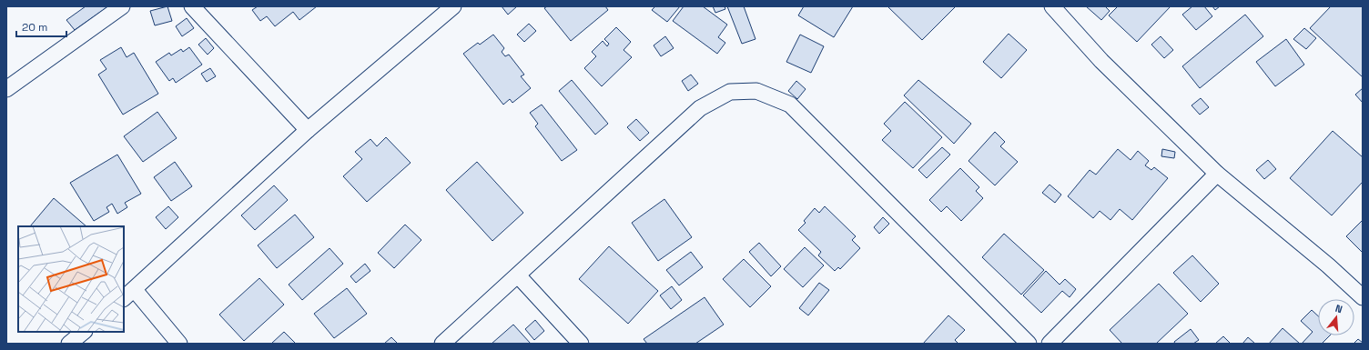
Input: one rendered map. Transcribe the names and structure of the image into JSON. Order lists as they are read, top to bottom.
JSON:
{
  "scale_bar": "20 m",
  "north": "top"
}
